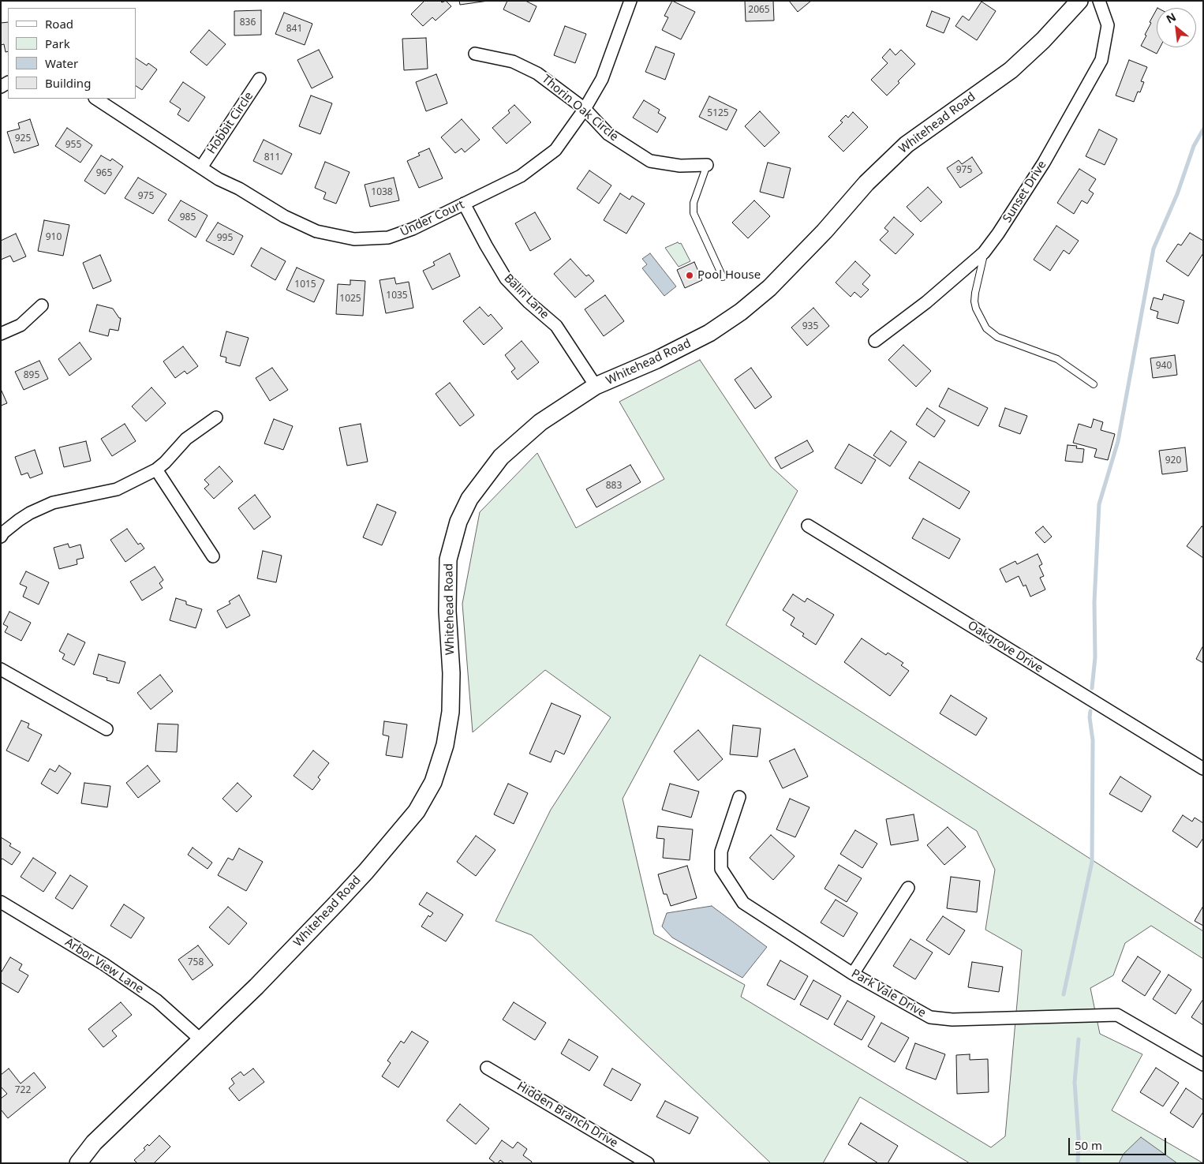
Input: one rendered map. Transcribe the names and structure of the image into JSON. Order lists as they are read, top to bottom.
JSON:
{
  "streets": {
    "street": [
      "Thorin Oak Circle",
      "Hobbit Circle",
      "Whitehead Road",
      "Sunset Drive",
      "Under Court",
      "Balin Lane",
      "Oakgrove Drive",
      "Arbor View Lane",
      "Park Vale Drive",
      "Hidden Branch Drive"
    ]
  },
  "crossings": [
    ["Thorin Oak Circle", "Under Court"],
    ["Hobbit Circle", "Under Court"],
    ["Whitehead Road", "Balin Lane"],
    ["Whitehead Road", "Arbor View Lane"],
    ["Under Court", "Balin Lane"]
  ],
  "places": ["Pool House"],
  "house_numbers": [
    "2065",
    "836",
    "841",
    "5125",
    "925",
    "955",
    "811",
    "975",
    "965",
    "1038",
    "975",
    "985",
    "910",
    "995",
    "1015",
    "1035",
    "1025",
    "935",
    "940",
    "895",
    "920",
    "883",
    "758",
    "722"
  ],
  "legend": [
    "Road",
    "Park",
    "Water",
    "Building"
  ],
  "scale_bar": "50 m",
  "north": "top left"
}
